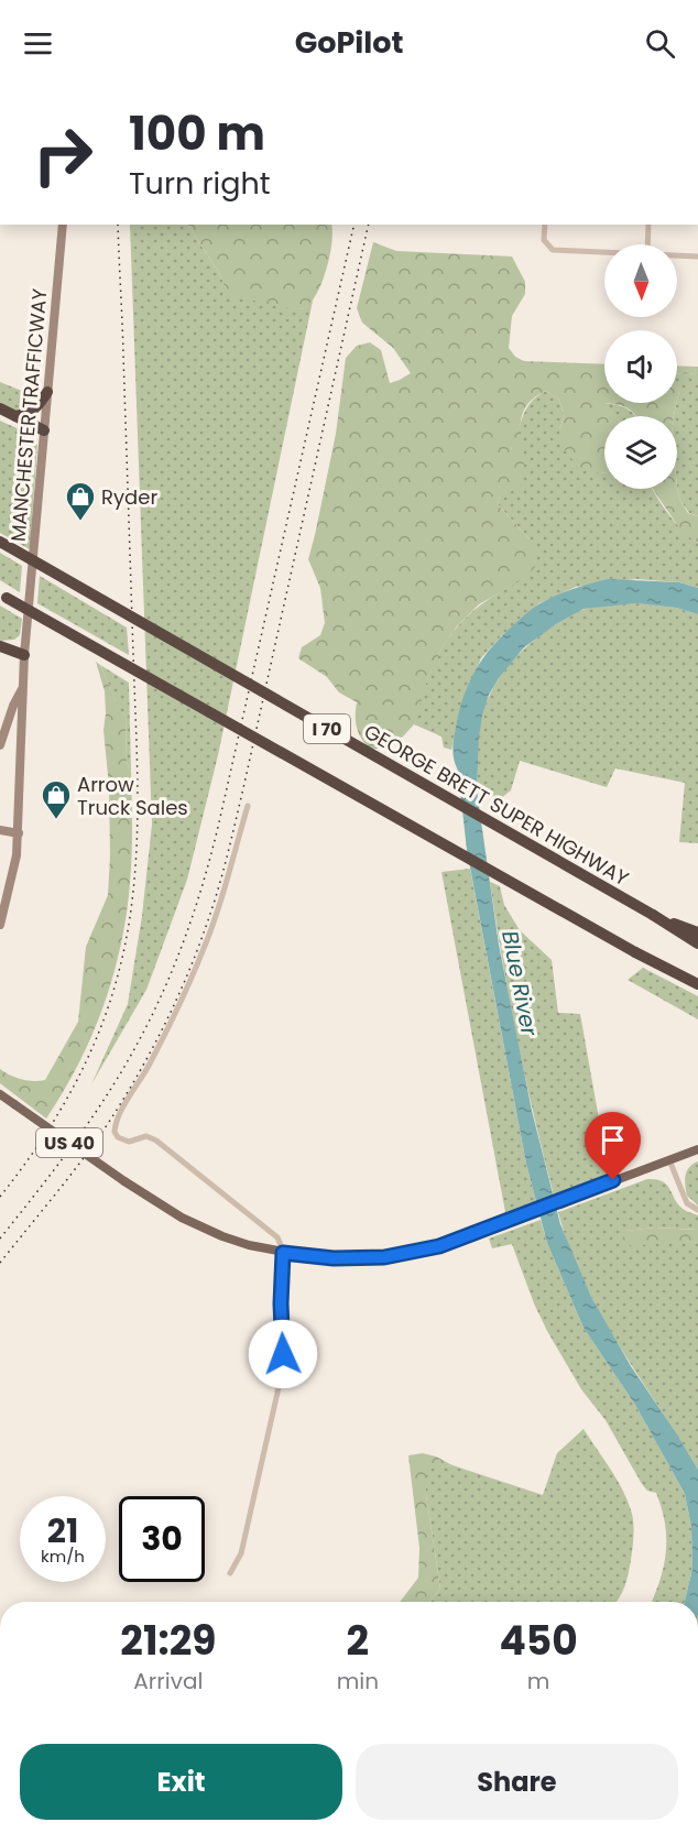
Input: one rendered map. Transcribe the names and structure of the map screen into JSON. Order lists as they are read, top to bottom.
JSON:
{
  "streets": {
    "highway": ["I 70", "GEORGE BRETT SUPER HIGHWAY"],
    "main road": ["MANCHESTER TRAFFICWAY", "US 40"]
  },
  "water": ["Blue River"],
  "places": {
    "shop": ["Ryder", "Arrow Truck Sales"]
  },
  "north": "bottom",
  "page": {
    "header": "GoPilot",
    "turn": ["100 m", "Turn right"],
    "speed": "21 km/h",
    "limit": "30",
    "eta": [
      "21:29",
      "Arrival",
      "2",
      "min",
      "450",
      "m"
    ],
    "buttons": ["Exit", "Share"]
  }
}
